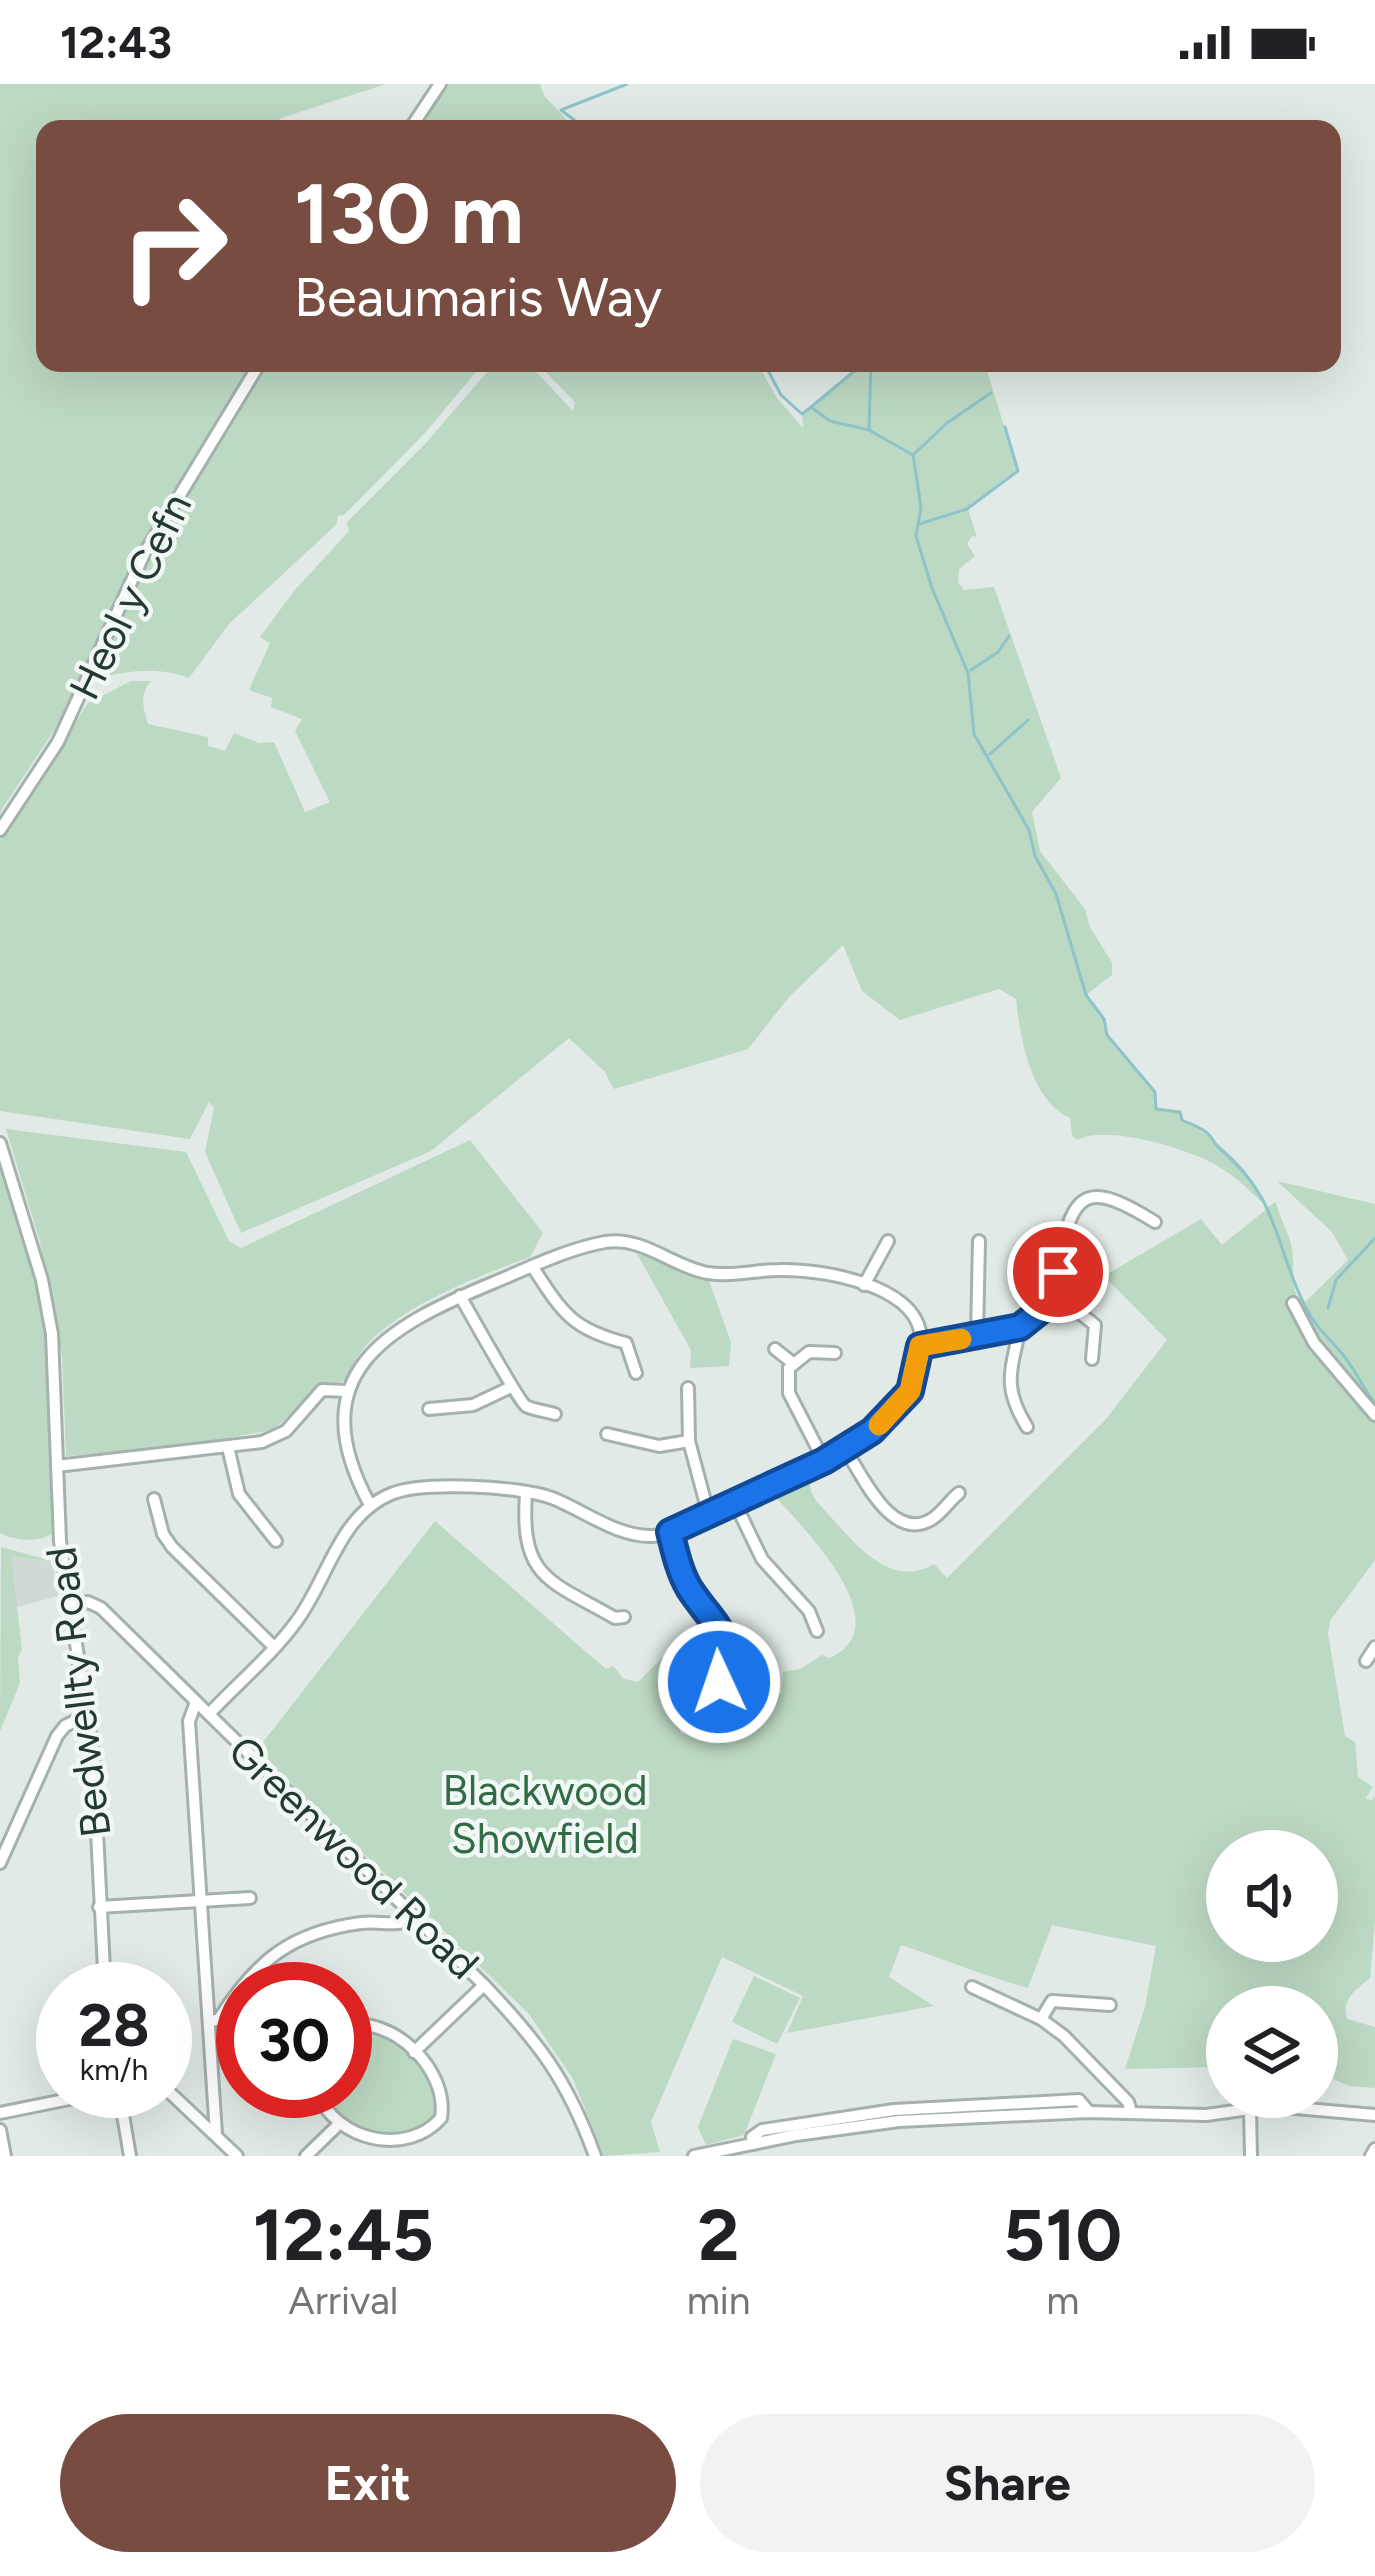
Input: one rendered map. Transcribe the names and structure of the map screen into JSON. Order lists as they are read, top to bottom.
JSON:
{
  "streets": {
    "street": ["Heol y Cefn", "Bedwellty Road", "Greenwood Road"]
  },
  "crossings": [
    ["Bedwellty Road", "Greenwood Road"]
  ],
  "parks": ["Blackwood Showfield"],
  "page": {
    "status": "12:43",
    "turn": ["130 m", "Beaumaris Way"],
    "speed": "28 km/h",
    "limit": "30",
    "eta": [
      "12:45",
      "Arrival",
      "2",
      "min",
      "510",
      "m"
    ],
    "buttons": ["Exit", "Share"]
  }
}
